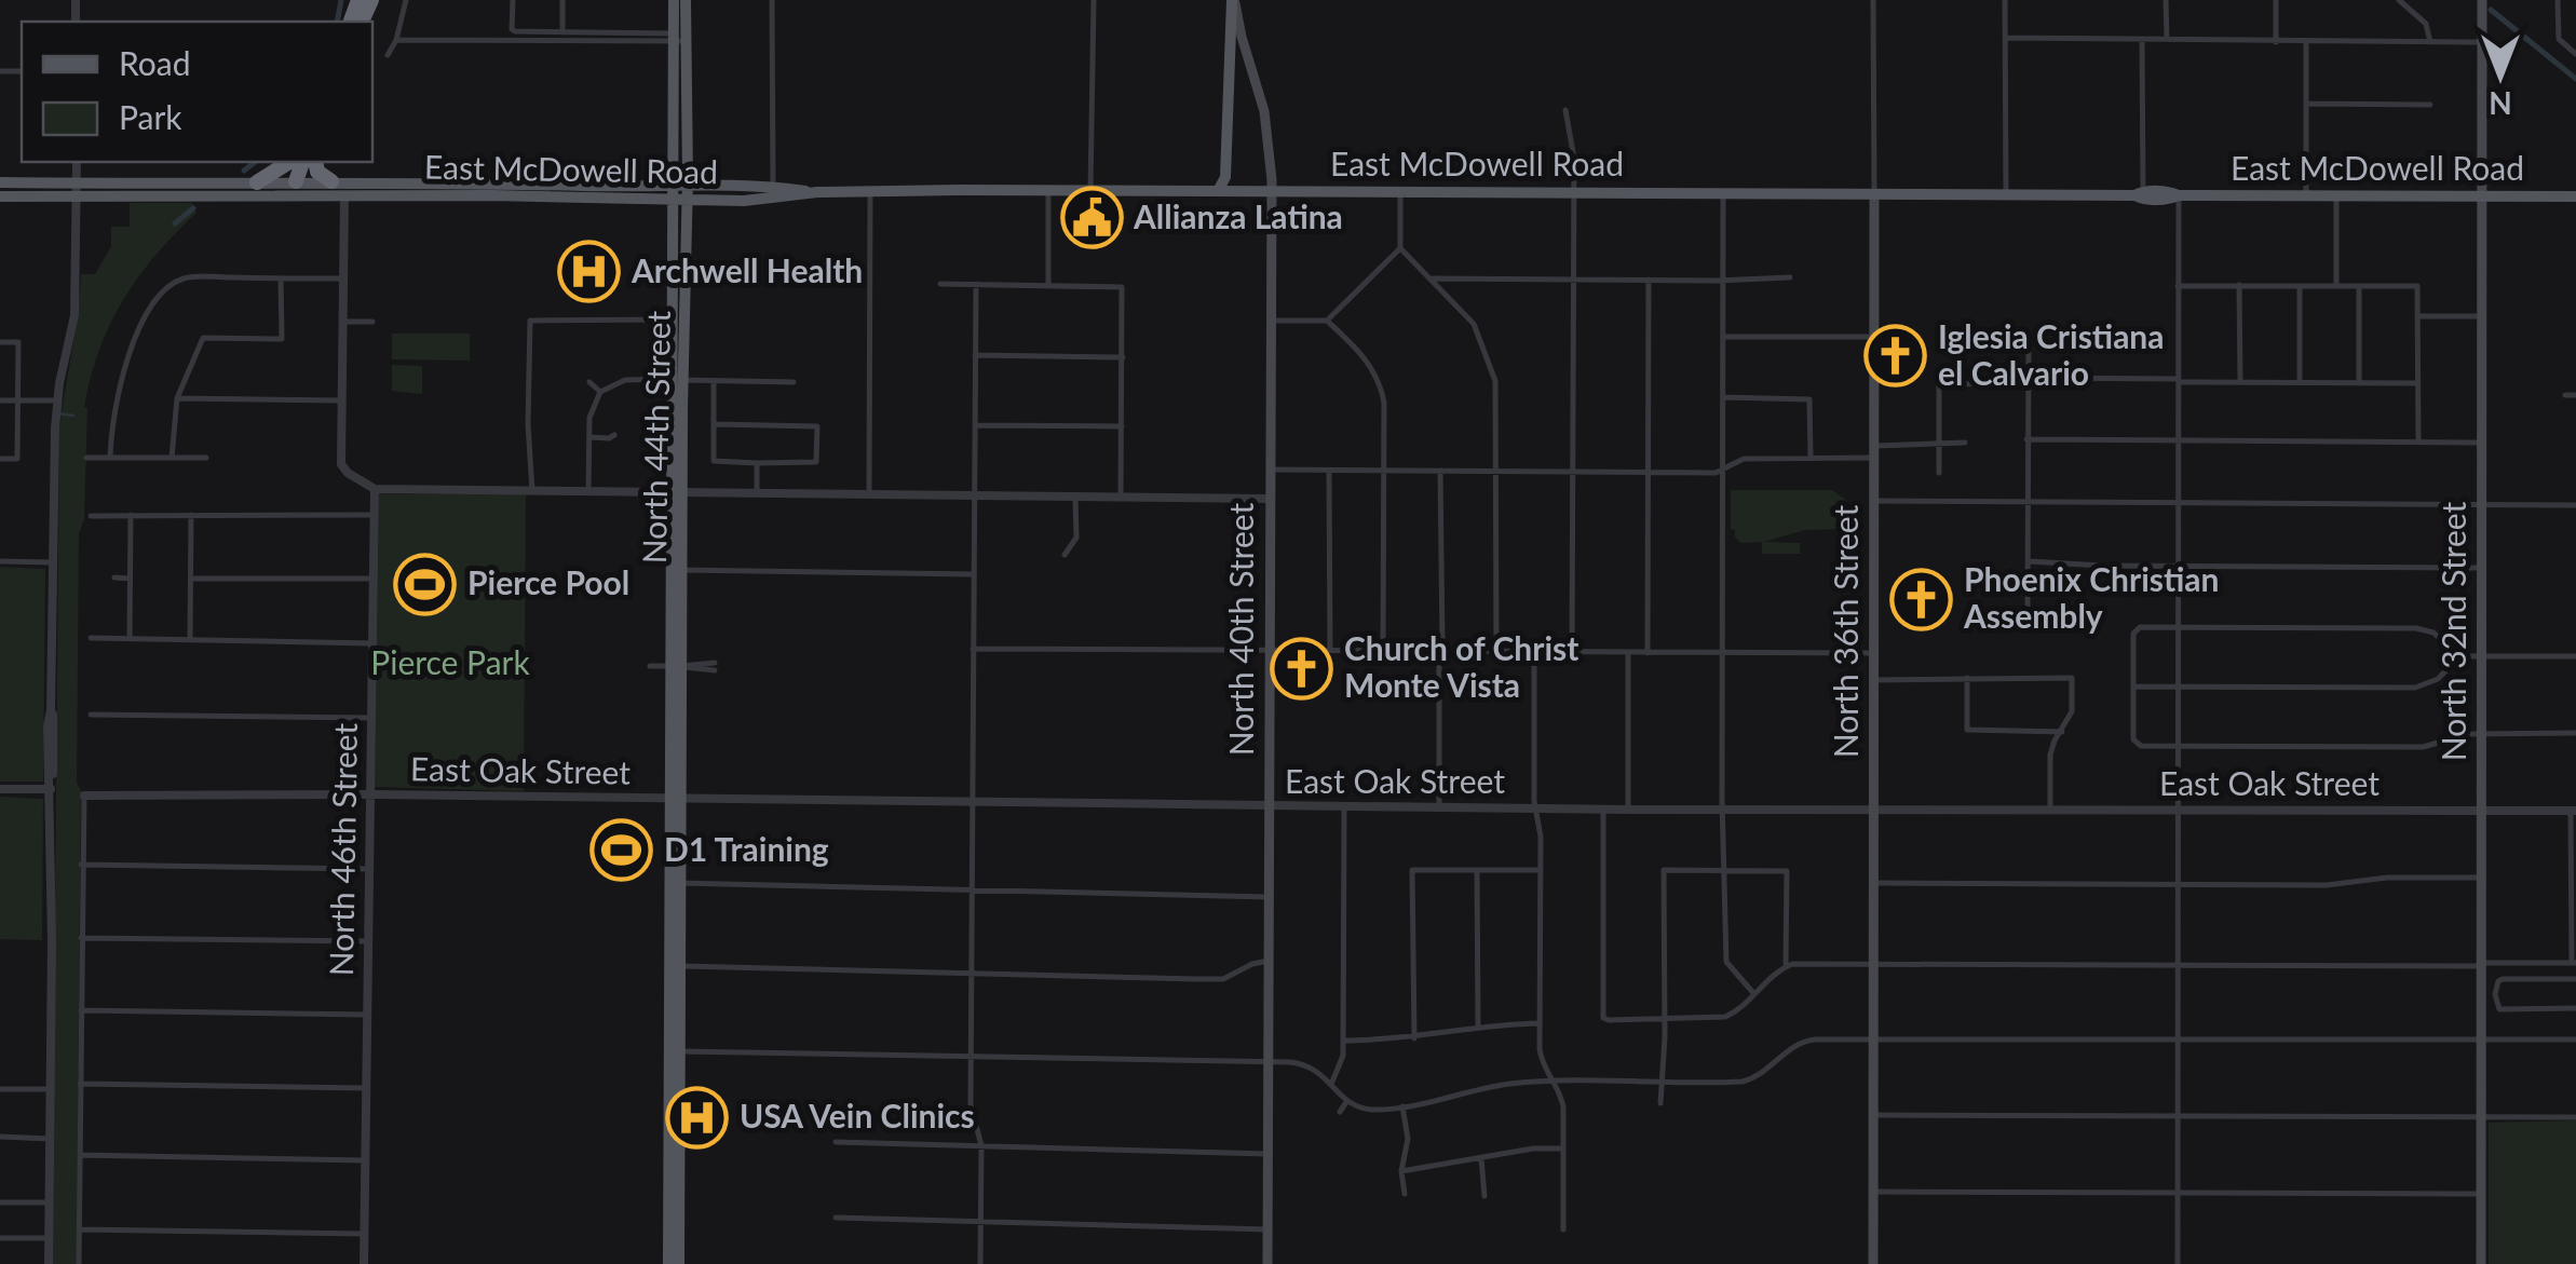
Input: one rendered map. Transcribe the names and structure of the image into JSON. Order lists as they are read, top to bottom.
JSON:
{
  "streets": {
    "main road": [
      "East McDowell Road",
      "North 44th Street",
      "North 40th Street",
      "North 36th Street",
      "North 32nd Street"
    ],
    "street": ["East Oak Street", "North 46th Street"]
  },
  "crossings": [
    ["East McDowell Road", "North 44th Street"],
    ["East McDowell Road", "North 40th Street"],
    ["East McDowell Road", "North 36th Street"],
    ["East McDowell Road", "North 32nd Street"],
    ["North 44th Street", "East Oak Street"],
    ["North 40th Street", "East Oak Street"],
    ["North 36th Street", "East Oak Street"],
    ["North 32nd Street", "East Oak Street"],
    ["East Oak Street", "North 46th Street"]
  ],
  "parks": ["Pierce Park"],
  "places": {
    "public building": ["Allianza Latina"],
    "hospital": ["Archwell Health", "USA Vein Clinics"],
    "church": ["Iglesia Cristiana el Calvario", "Phoenix Christian Assembly", "Church of Christ Monte Vista"],
    "sports": ["Pierce Pool", "D1 Training"]
  },
  "legend": ["Road", "Park"],
  "north": "bottom"
}
